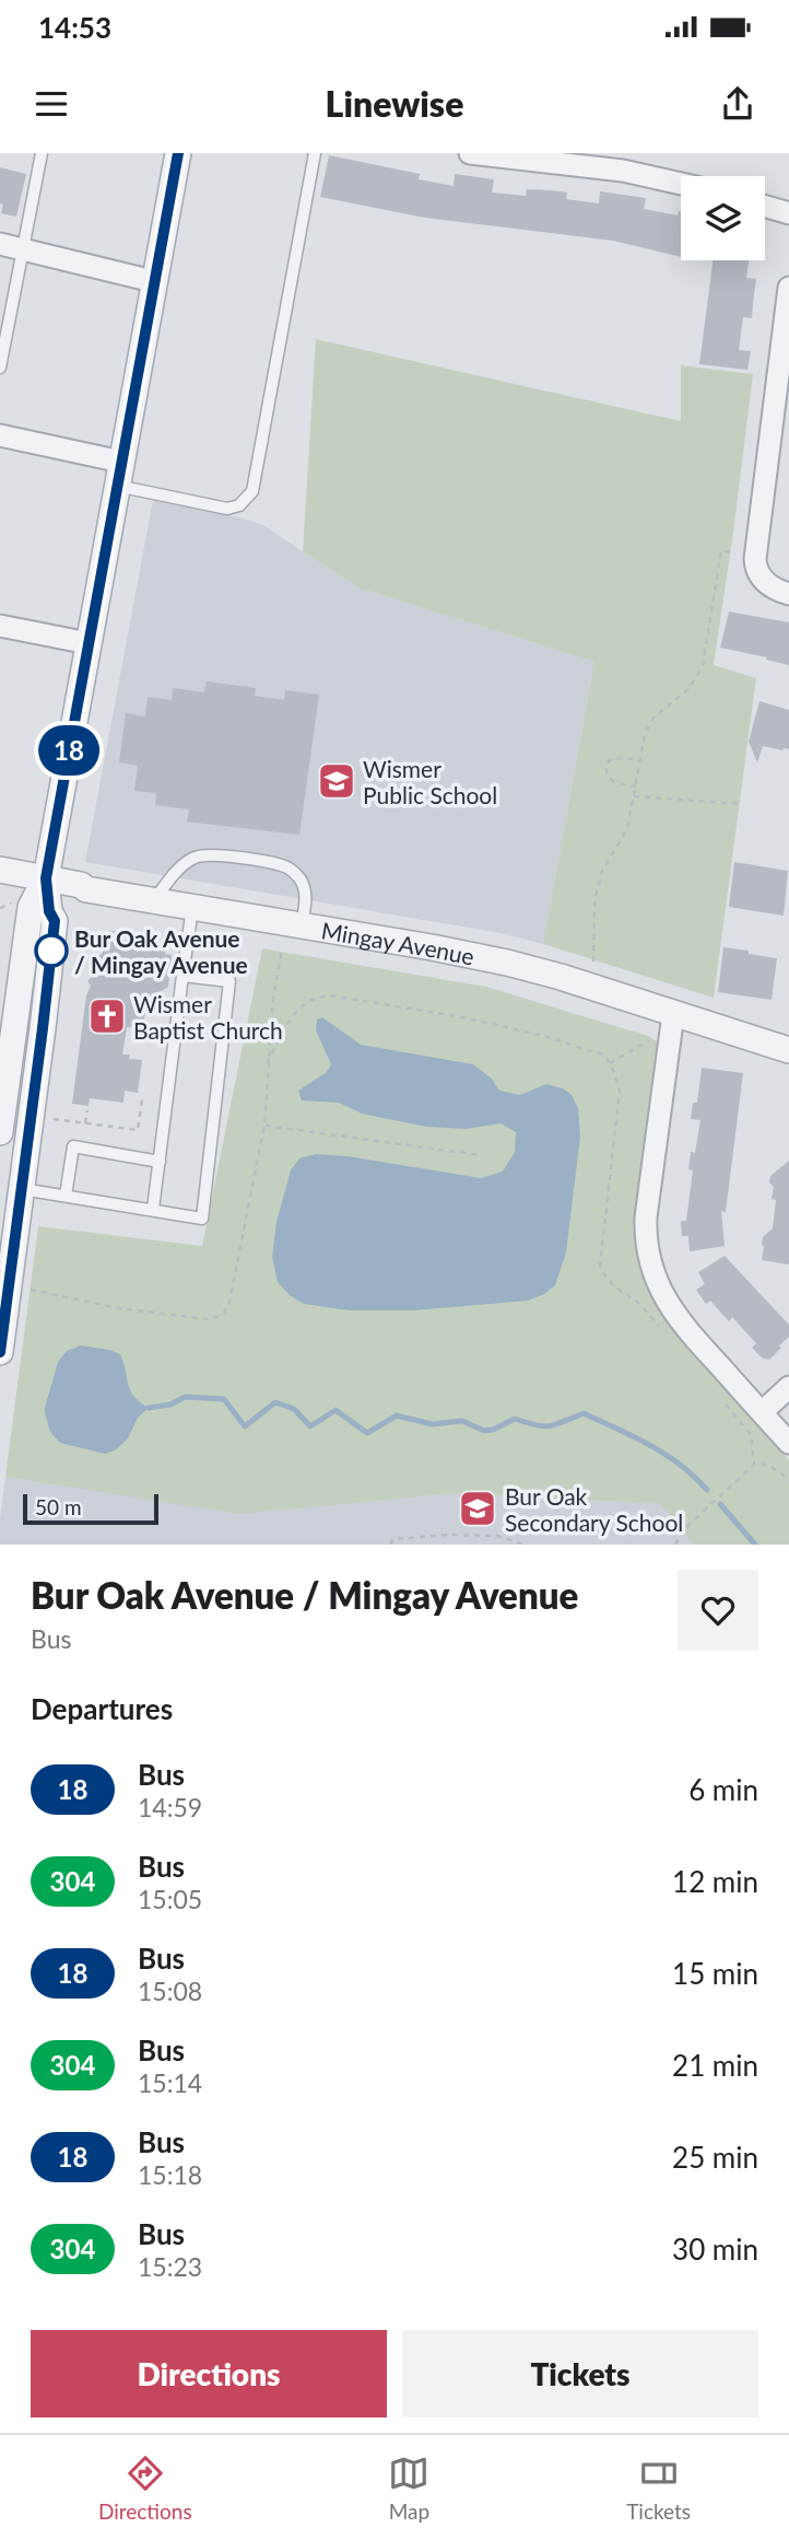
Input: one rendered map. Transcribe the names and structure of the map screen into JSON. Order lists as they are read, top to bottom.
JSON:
{
  "streets": {
    "street": ["Mingay Avenue"]
  },
  "places": {
    "school or university": ["Wismer Public School", "Bur Oak Secondary School"],
    "other": ["Bur Oak Avenue / Mingay Avenue"],
    "church": ["Wismer Baptist Church"]
  },
  "lines": ["bus line 18"],
  "scale_bar": "50 m",
  "page": {
    "status": "14:53",
    "header": "Linewise",
    "on_map": "18",
    "scale": "50 m",
    "heading": [
      ["Bur Oak Avenue / Mingay Avenue", "Bus"],
      "Departures"
    ],
    "list": [
      {
        "mark": "18",
        "name": "Bus",
        "note": "14:59",
        "value": "6 min"
      },
      {
        "mark": "304",
        "name": "Bus",
        "note": "15:05",
        "value": "12 min"
      },
      {
        "mark": "18",
        "name": "Bus",
        "note": "15:08",
        "value": "15 min"
      },
      {
        "mark": "304",
        "name": "Bus",
        "note": "15:14",
        "value": "21 min"
      },
      {
        "mark": "18",
        "name": "Bus",
        "note": "15:18",
        "value": "25 min"
      },
      {
        "mark": "304",
        "name": "Bus",
        "note": "15:23",
        "value": "30 min"
      }
    ],
    "buttons": ["Directions", "Tickets"],
    "tabs": ["Directions", "Map", "Tickets"]
  }
}
